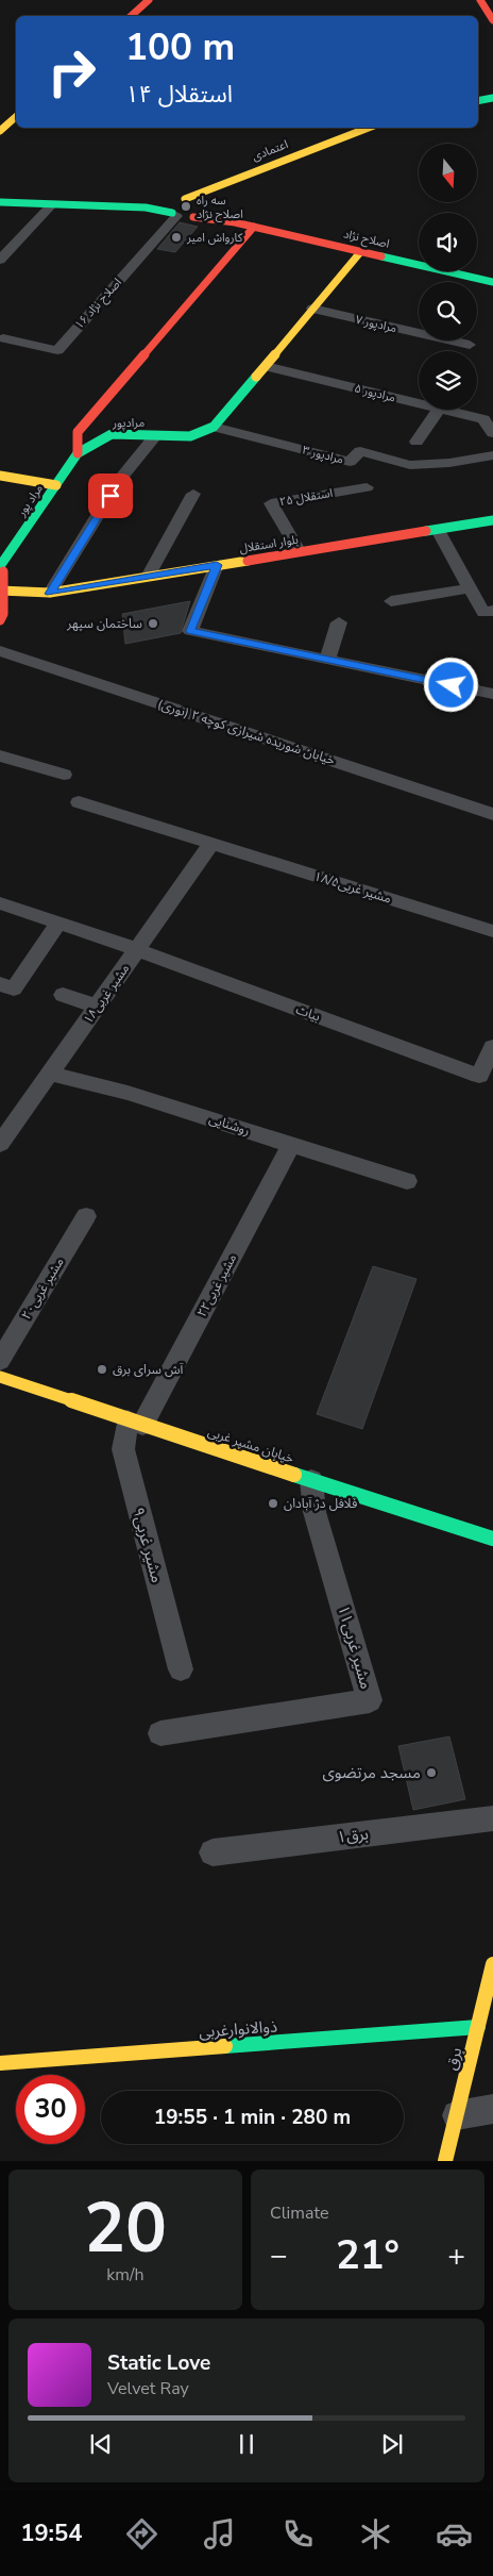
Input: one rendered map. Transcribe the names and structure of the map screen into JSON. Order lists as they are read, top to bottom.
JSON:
{
  "streets": {
    "street": [
      "اعتمادی",
      "اصلاح نژاد",
      "۱۶ اصلاح نژاد",
      "۷ مرادپور",
      "۵ مرادپور",
      "مرادپور",
      "۳ مرادپور",
      "۲۵ استقلال",
      "مراد پور",
      "بلوار استقلال",
      "خیابان شوریده شیرازی کوچه ۲ (نوری)",
      "مشیر غربی۱۸/۵",
      "مشیر غربی۱۸",
      "بیات",
      "روشنایی",
      "مشیر غربی۲۲",
      "مشیر غربی۲۰",
      "خیابان مشیر غربی",
      "مشیر غربی۹",
      "مشیر غربی۱۱",
      "برق۱",
      "ذوالانوارغربی",
      "برق"
    ]
  },
  "crossings": [
    ["اصلاح نژاد", "مرادپور"],
    ["۷ مرادپور", "مرادپور"],
    ["۵ مرادپور", "مرادپور"],
    ["مرادپور", "۳ مرادپور"],
    ["مرادپور", "مراد پور"],
    ["۲۵ استقلال", "بلوار استقلال"],
    ["مراد پور", "بلوار استقلال"],
    ["مشیر غربی۱۸/۵", "مشیر غربی۱۸"],
    ["مشیر غربی۱۸", "بیات"],
    ["مشیر غربی۱۸", "روشنایی"],
    ["روشنایی", "مشیر غربی۲۲"],
    ["مشیر غربی۲۲", "خیابان مشیر غربی"],
    ["مشیر غربی۲۲", "مشیر غربی۹"],
    ["خیابان مشیر غربی", "مشیر غربی۹"],
    ["خیابان مشیر غربی", "مشیر غربی۱۱"],
    ["ذوالانوارغربی", "برق"]
  ],
  "places": [
    "سه راه اصلاح نژاد",
    "کارواش امیر",
    "ساختمان سپهر",
    "آش سرای برق",
    "فلافل دژ آبادان",
    "مسجد مرتضوی"
  ],
  "north": "bottom",
  "page": {
    "turn": ["100 m", "استقلال ۱۴"],
    "limit": "30",
    "trip": "19:55 · 1 min · 280 m",
    "tile": [
      ["20", "km/h"],
      "Climate"
    ],
    "heat": ["−", "21°", "+"],
    "song": ["Static Love", "Velvet Ray"],
    "tabs": "19:54"
  }
}
